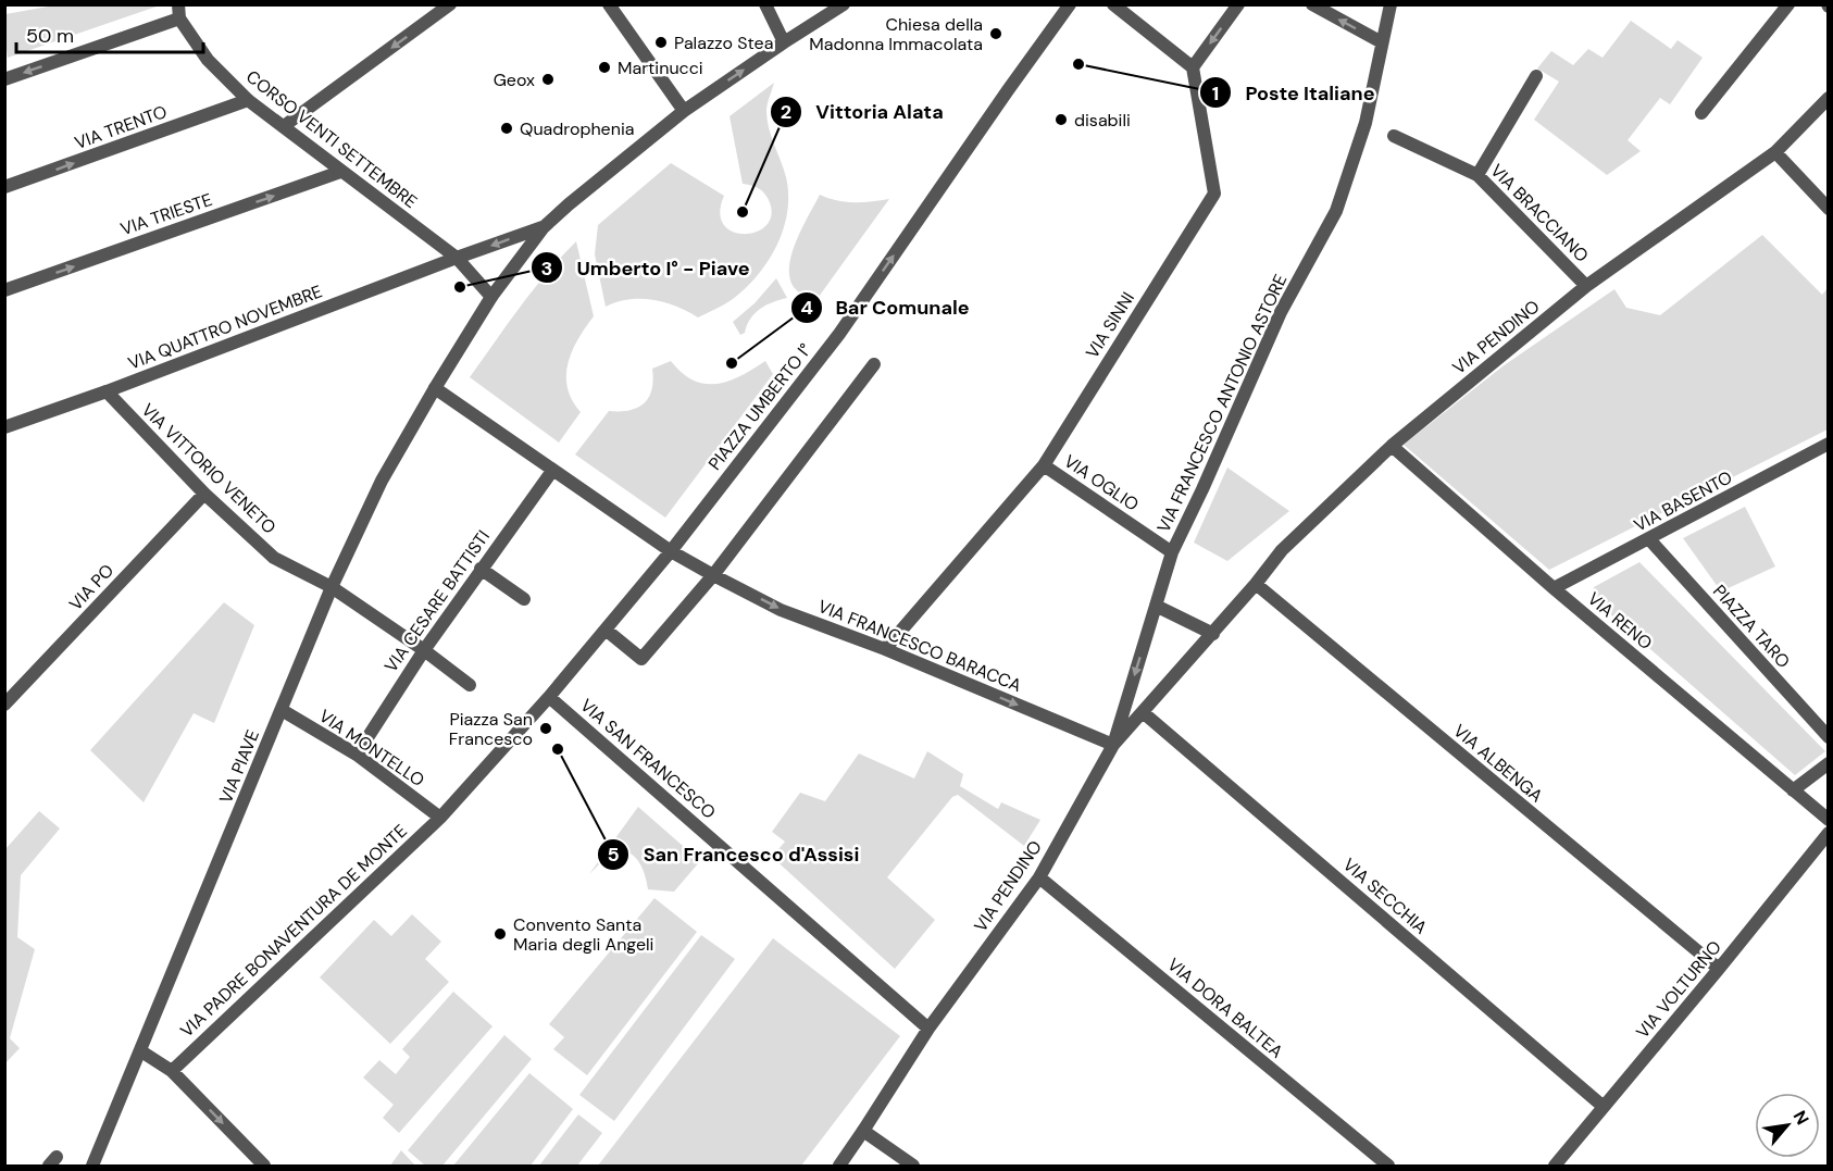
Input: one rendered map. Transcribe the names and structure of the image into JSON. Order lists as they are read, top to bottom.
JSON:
{
  "streets": {
    "street": [
      "VIA TRENTO",
      "CORSO VENTI SETTEMBRE",
      "VIA BRACCIANO",
      "VIA TRIESTE",
      "VIA SINNI",
      "VIA QUATTRO NOVEMBRE",
      "VIA PENDINO",
      "VIA FRANCESCO ANTONIO ASTORE",
      "PIAZZA UMBERTO I°",
      "VIA VITTORIO VENETO",
      "VIA OGLIO",
      "VIA BASENTO",
      "VIA PO",
      "VIA CESARE BATTISTI",
      "VIA RENO",
      "PIAZZA TARO",
      "VIA FRANCESCO BARACCA",
      "VIA MONTELLO",
      "VIA SAN FRANCESCO",
      "VIA ALBENGA",
      "VIA PIAVE",
      "VIA SECCHIA",
      "VIA PADRE BONAVENTURA DE MONTE",
      "VIA VOLTURNO",
      "VIA DORA BALTEA"
    ]
  },
  "crossings": [
    ["VIA TRENTO", "CORSO VENTI SETTEMBRE"],
    ["CORSO VENTI SETTEMBRE", "VIA TRIESTE"],
    ["CORSO VENTI SETTEMBRE", "VIA QUATTRO NOVEMBRE"],
    ["VIA BRACCIANO", "VIA PENDINO"],
    ["VIA SINNI", "VIA OGLIO"],
    ["VIA SINNI", "VIA FRANCESCO BARACCA"],
    ["VIA QUATTRO NOVEMBRE", "VIA VITTORIO VENETO"],
    ["VIA PENDINO", "VIA FRANCESCO ANTONIO ASTORE"],
    ["VIA PENDINO", "VIA RENO"],
    ["VIA PENDINO", "VIA FRANCESCO BARACCA"],
    ["VIA PENDINO", "VIA SAN FRANCESCO"],
    ["VIA PENDINO", "VIA ALBENGA"],
    ["VIA PENDINO", "VIA SECCHIA"],
    ["VIA PENDINO", "VIA DORA BALTEA"],
    ["VIA FRANCESCO ANTONIO ASTORE", "VIA OGLIO"],
    ["VIA FRANCESCO ANTONIO ASTORE", "VIA FRANCESCO BARACCA"],
    ["VIA VITTORIO VENETO", "VIA PO"],
    ["VIA VITTORIO VENETO", "VIA CESARE BATTISTI"],
    ["VIA VITTORIO VENETO", "VIA PIAVE"],
    ["VIA BASENTO", "VIA RENO"],
    ["VIA BASENTO", "PIAZZA TARO"],
    ["VIA CESARE BATTISTI", "VIA MONTELLO"],
    ["VIA MONTELLO", "VIA PIAVE"],
    ["VIA MONTELLO", "VIA PADRE BONAVENTURA DE MONTE"],
    ["VIA ALBENGA", "VIA VOLTURNO"],
    ["VIA SECCHIA", "VIA VOLTURNO"]
  ],
  "one_way": ["VIA TRIESTE", "VIA FRANCESCO BARACCA"],
  "places": [
    "Chiesa della Madonna Immacolata",
    "Palazzo Stea",
    "Poste Italiane",
    "Martinucci",
    "Geox",
    "disabili",
    "Quadrophenia",
    "Vittoria Alata",
    "Umberto I° - Piave",
    "Bar Comunale",
    "Piazza San Francesco",
    "San Francesco d'Assisi",
    "Convento Santa Maria degli Angeli"
  ],
  "scale_bar": "50 m",
  "north": "top right"
}
